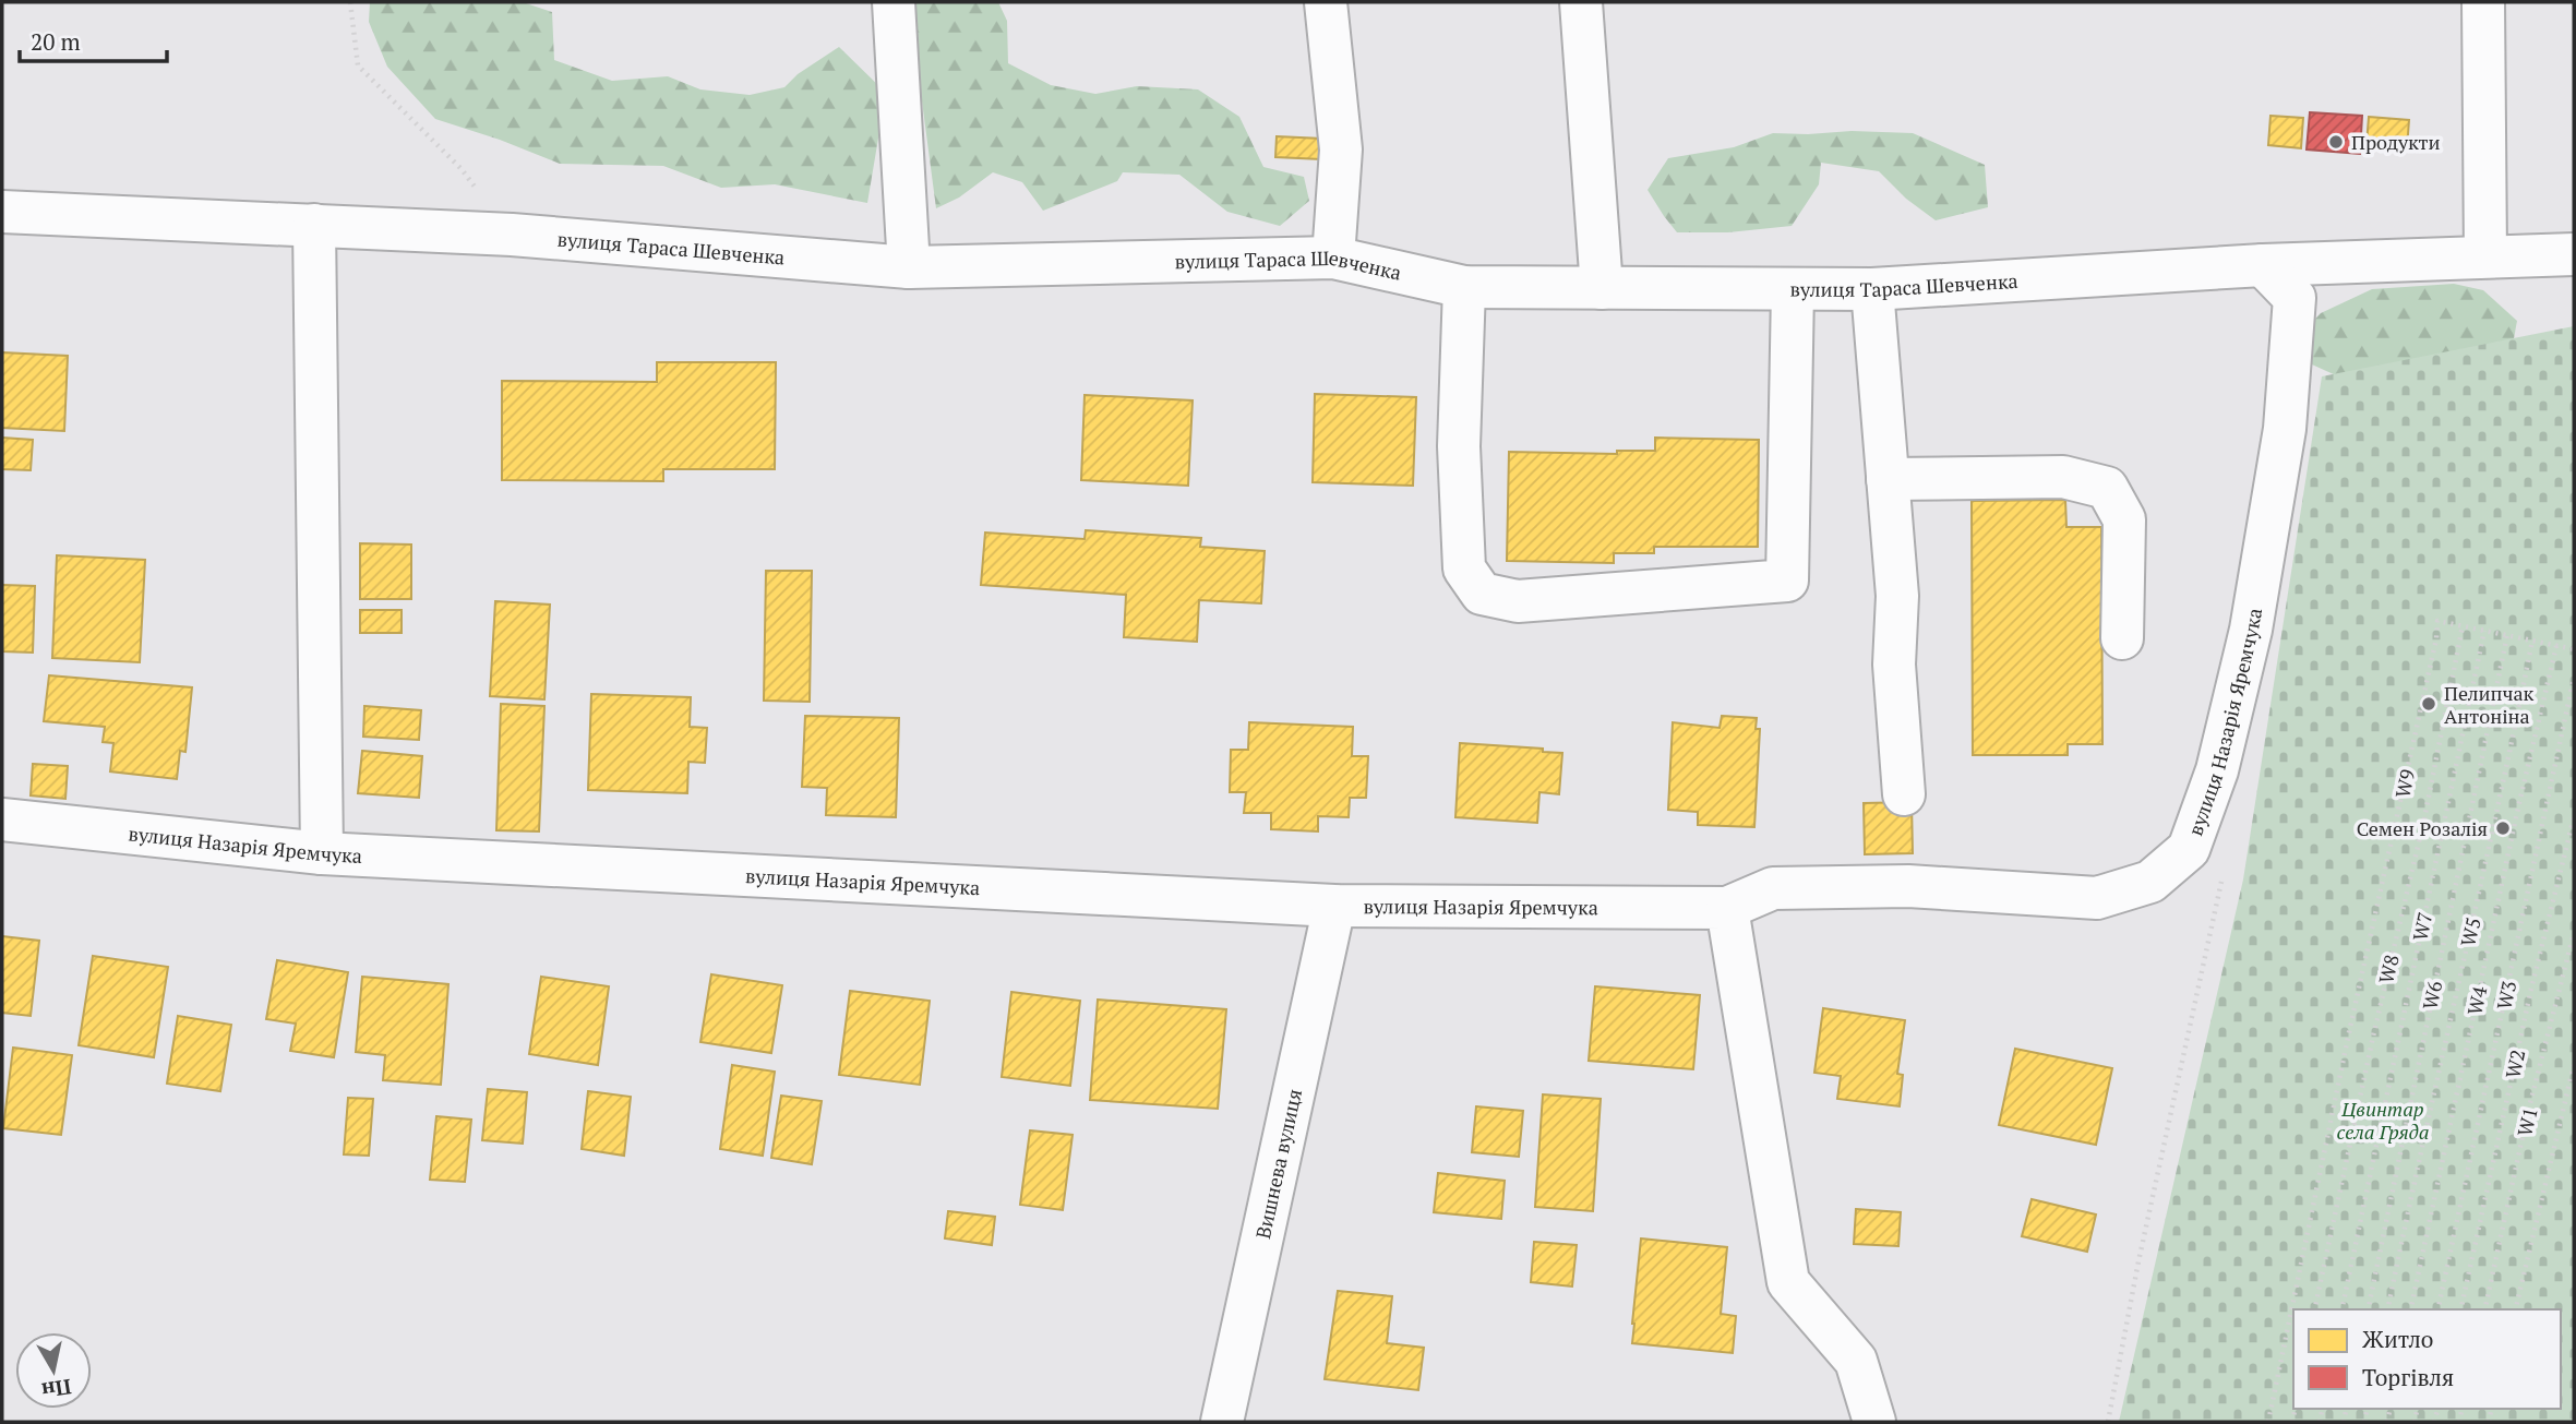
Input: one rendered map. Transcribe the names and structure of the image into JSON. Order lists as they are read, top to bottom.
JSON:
{
  "streets": {
    "street": ["вулиця Тараса Шевченка", "вулиця Назарія Яремчука", "Вишнева вулиця"],
    "path": [
      "W9",
      "W7",
      "W5",
      "W8",
      "W6",
      "W3",
      "W4",
      "W2",
      "W1"
    ]
  },
  "crossings": [
    ["вулиця Тараса Шевченка", "вулиця Назарія Яремчука"],
    ["вулиця Назарія Яремчука", "Вишнева вулиця"],
    ["W9", "W8"]
  ],
  "parks": ["Цвинтар села Гряда"],
  "places": ["Продукти", "Пелипчак Антоніна", "Семен Розалія"],
  "legend": ["Житло", "Торгівля"],
  "scale_bar": "20 m",
  "north": "bottom"
}
